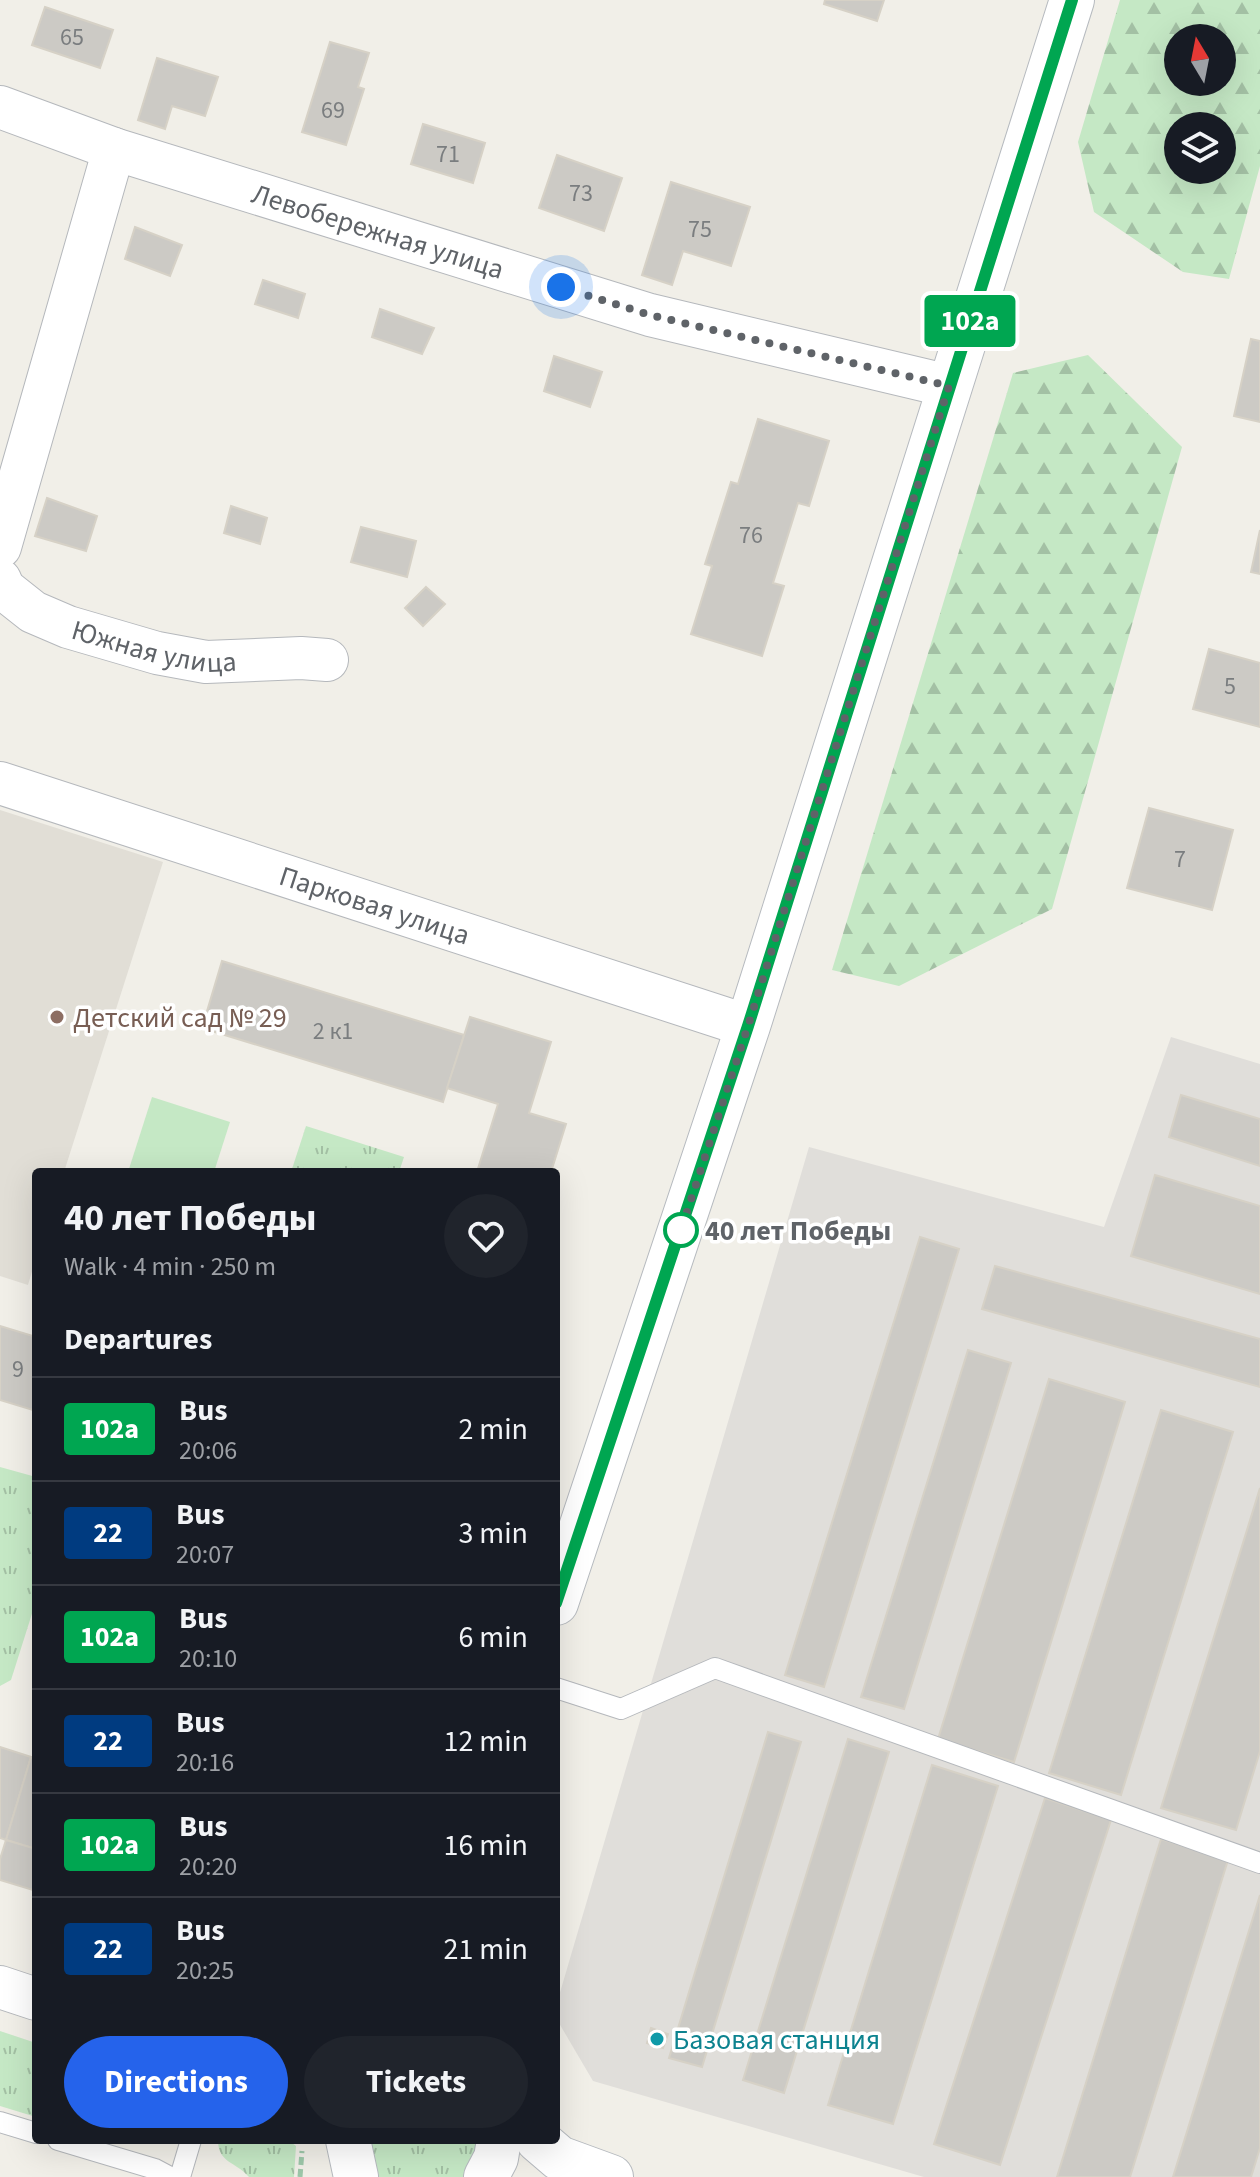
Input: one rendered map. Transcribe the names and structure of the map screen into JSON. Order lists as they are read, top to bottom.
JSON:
{
  "streets": {
    "street": ["Левобережная улица", "Южная улица", "Парковая улица"]
  },
  "places": ["Детский сад № 29", "40 лет Победы", "Базовая станция"],
  "lines": ["bus line 102а"],
  "house_numbers": [
    "65",
    "69",
    "71",
    "73",
    "75",
    "76",
    "5",
    "7",
    "2 к1",
    "9"
  ],
  "north": "top",
  "page": {
    "on_map": "102а",
    "heading": [
      ["40 лет Победы", "Walk · 4 min · 250 m"],
      "Departures"
    ],
    "list": [
      {
        "mark": "102а",
        "name": "Bus",
        "note": "20:06",
        "value": "2 min"
      },
      {
        "mark": "22",
        "name": "Bus",
        "note": "20:07",
        "value": "3 min"
      },
      {
        "mark": "102а",
        "name": "Bus",
        "note": "20:10",
        "value": "6 min"
      },
      {
        "mark": "22",
        "name": "Bus",
        "note": "20:16",
        "value": "12 min"
      },
      {
        "mark": "102а",
        "name": "Bus",
        "note": "20:20",
        "value": "16 min"
      },
      {
        "mark": "22",
        "name": "Bus",
        "note": "20:25",
        "value": "21 min"
      }
    ],
    "buttons": ["Directions", "Tickets"]
  }
}
